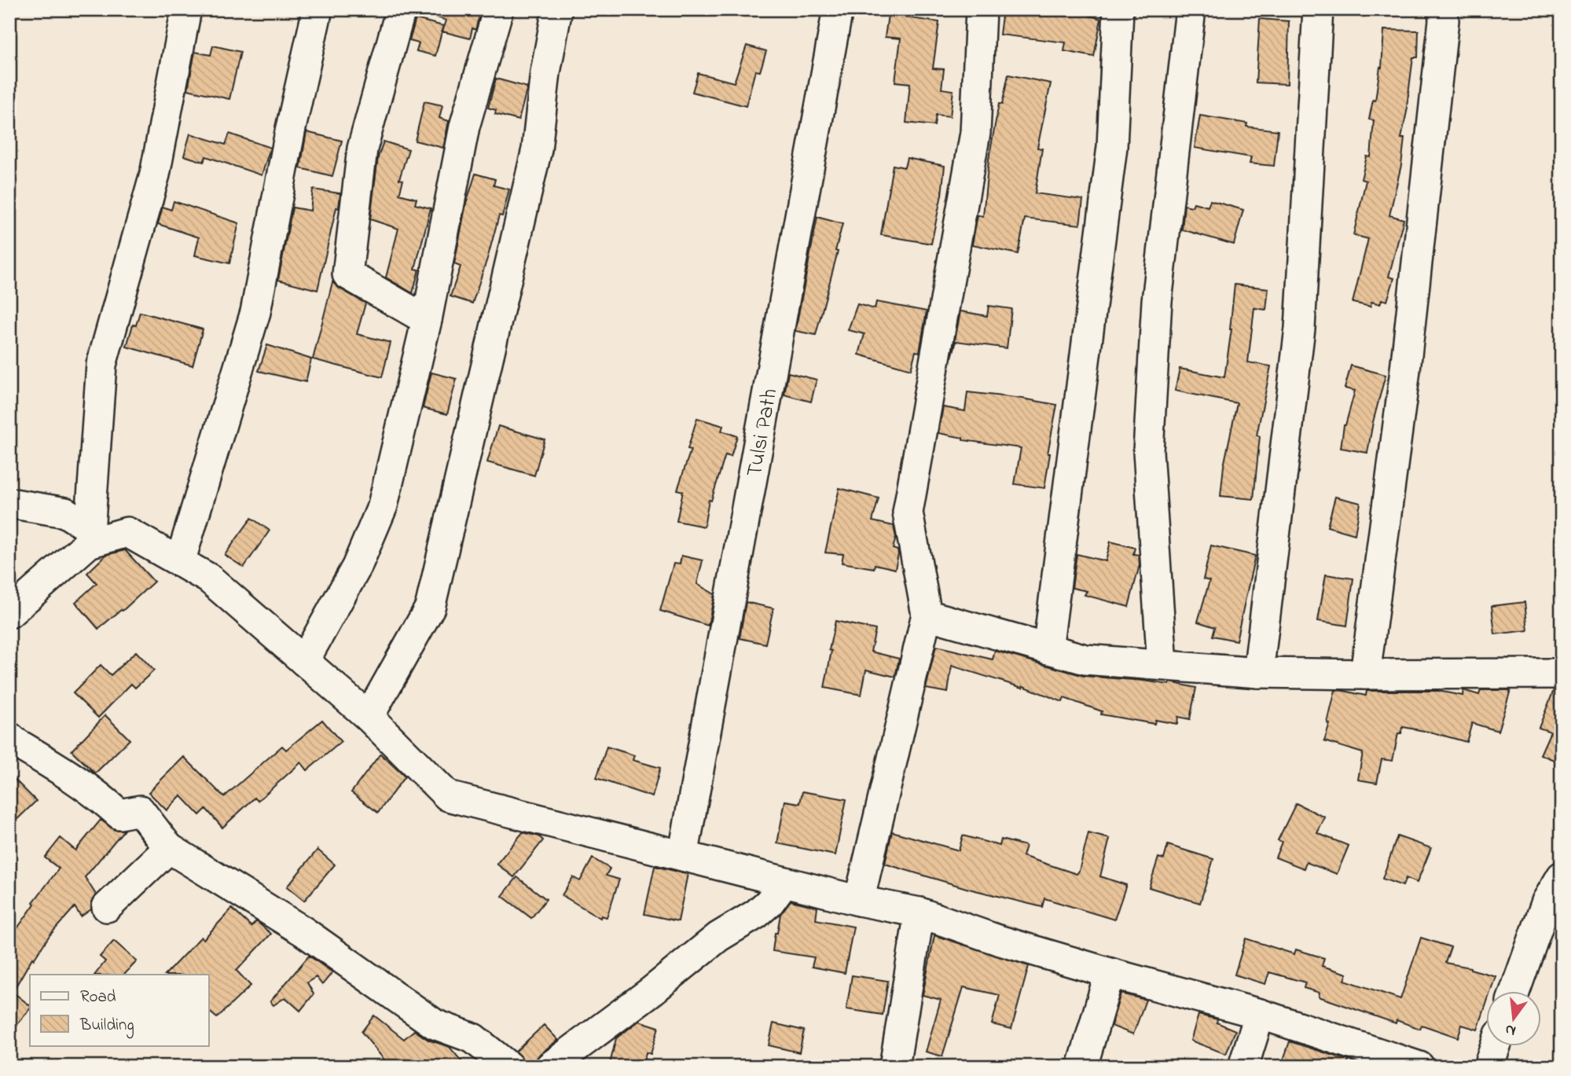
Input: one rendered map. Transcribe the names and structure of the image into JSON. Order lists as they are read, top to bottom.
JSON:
{
  "streets": {
    "street": ["Tulsi Path"]
  },
  "legend": ["Road", "Building"],
  "north": "bottom"
}
